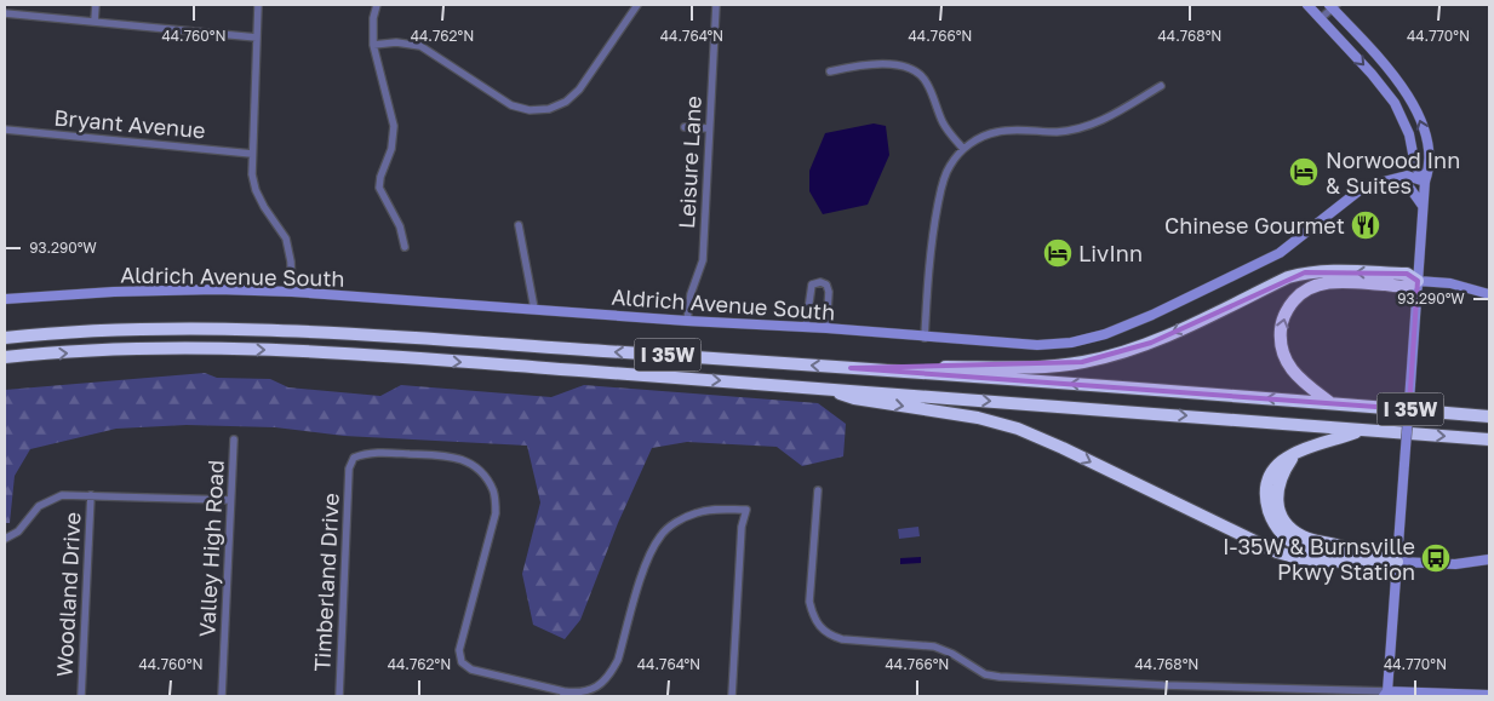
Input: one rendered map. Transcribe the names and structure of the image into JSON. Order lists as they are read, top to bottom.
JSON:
{
  "streets": {
    "highway": ["I 35W"],
    "street": [
      "Bryant Avenue",
      "Leisure Lane",
      "Aldrich Avenue South",
      "Valley High Road",
      "Timberland Drive",
      "Woodland Drive"
    ]
  },
  "crossings": [
    ["Leisure Lane", "Aldrich Avenue South"]
  ],
  "places": {
    "hotel": ["Norwood Inn & Suites", "LivInn"],
    "restaurant": ["Chinese Gourmet"],
    "bus stop": ["I-35W & Burnsville Pkwy Station"]
  },
  "coordinates": [
    "44.760°N",
    "44.762°N",
    "44.764°N",
    "44.766°N",
    "44.768°N",
    "44.770°N",
    "93.290°W"
  ]
}
